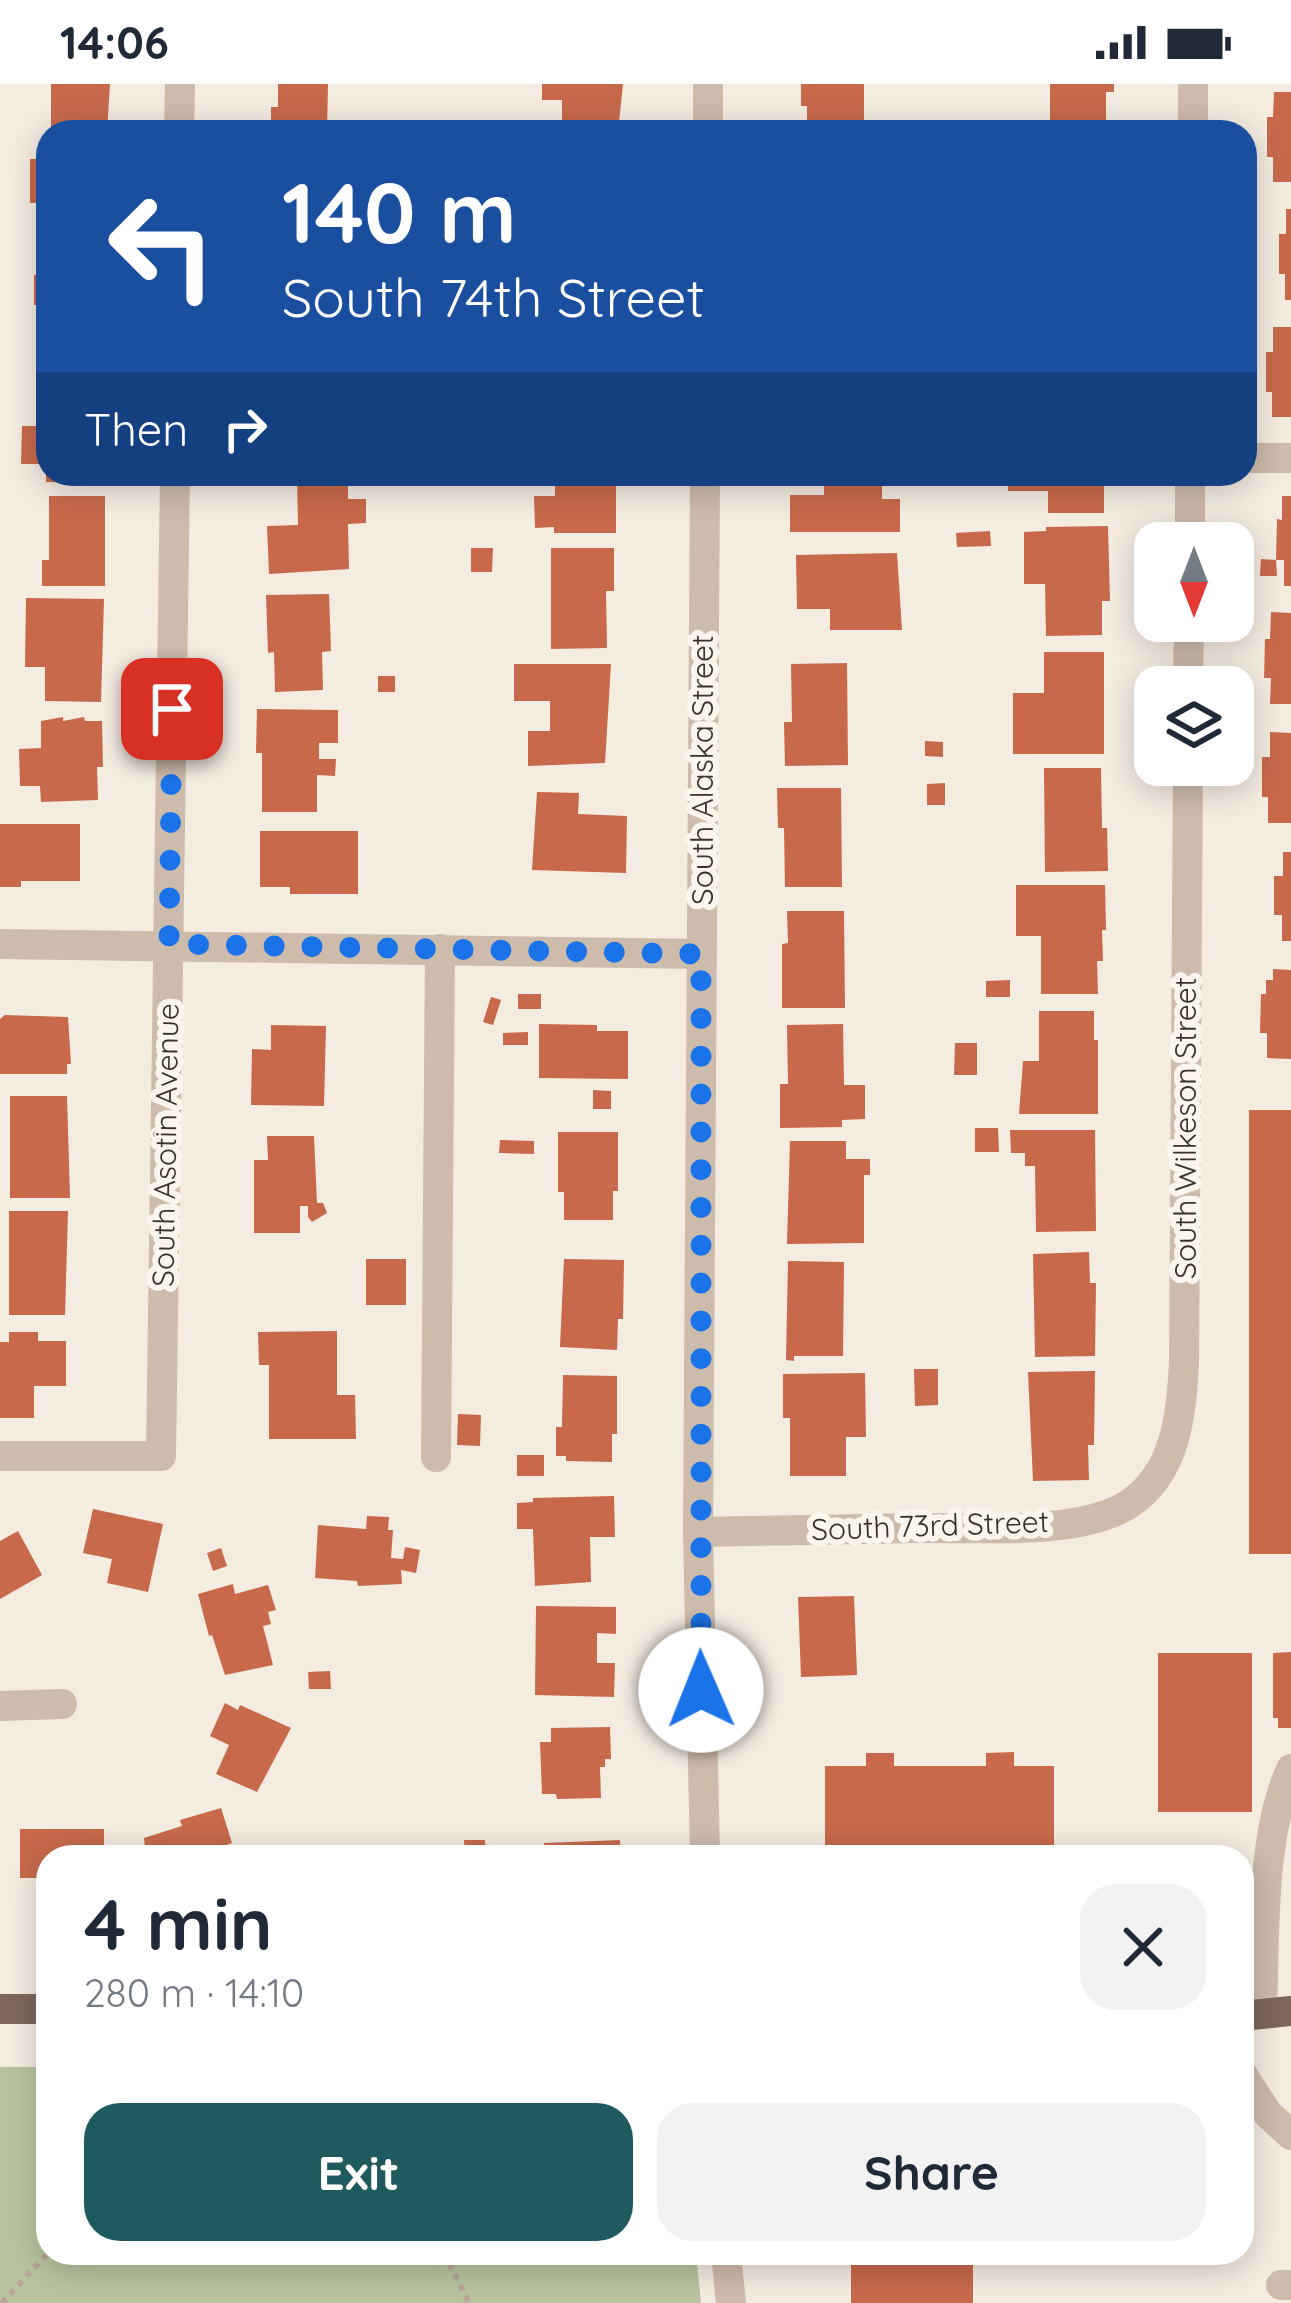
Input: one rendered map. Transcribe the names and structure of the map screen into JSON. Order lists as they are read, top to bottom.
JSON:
{
  "streets": {
    "street": [
      "South Alaska Street",
      "South Wilkeson Street",
      "South Asotin Avenue",
      "South 73rd Street"
    ]
  },
  "crossings": [
    ["South Alaska Street", "South 73rd Street"],
    ["South Wilkeson Street", "South 73rd Street"]
  ],
  "north": "bottom",
  "page": {
    "status": "14:06",
    "turn": ["140 m", "South 74th Street"],
    "then": "Then",
    "heading": ["4 min", "280 m · 14:10"],
    "buttons": ["Exit", "Share"]
  }
}
